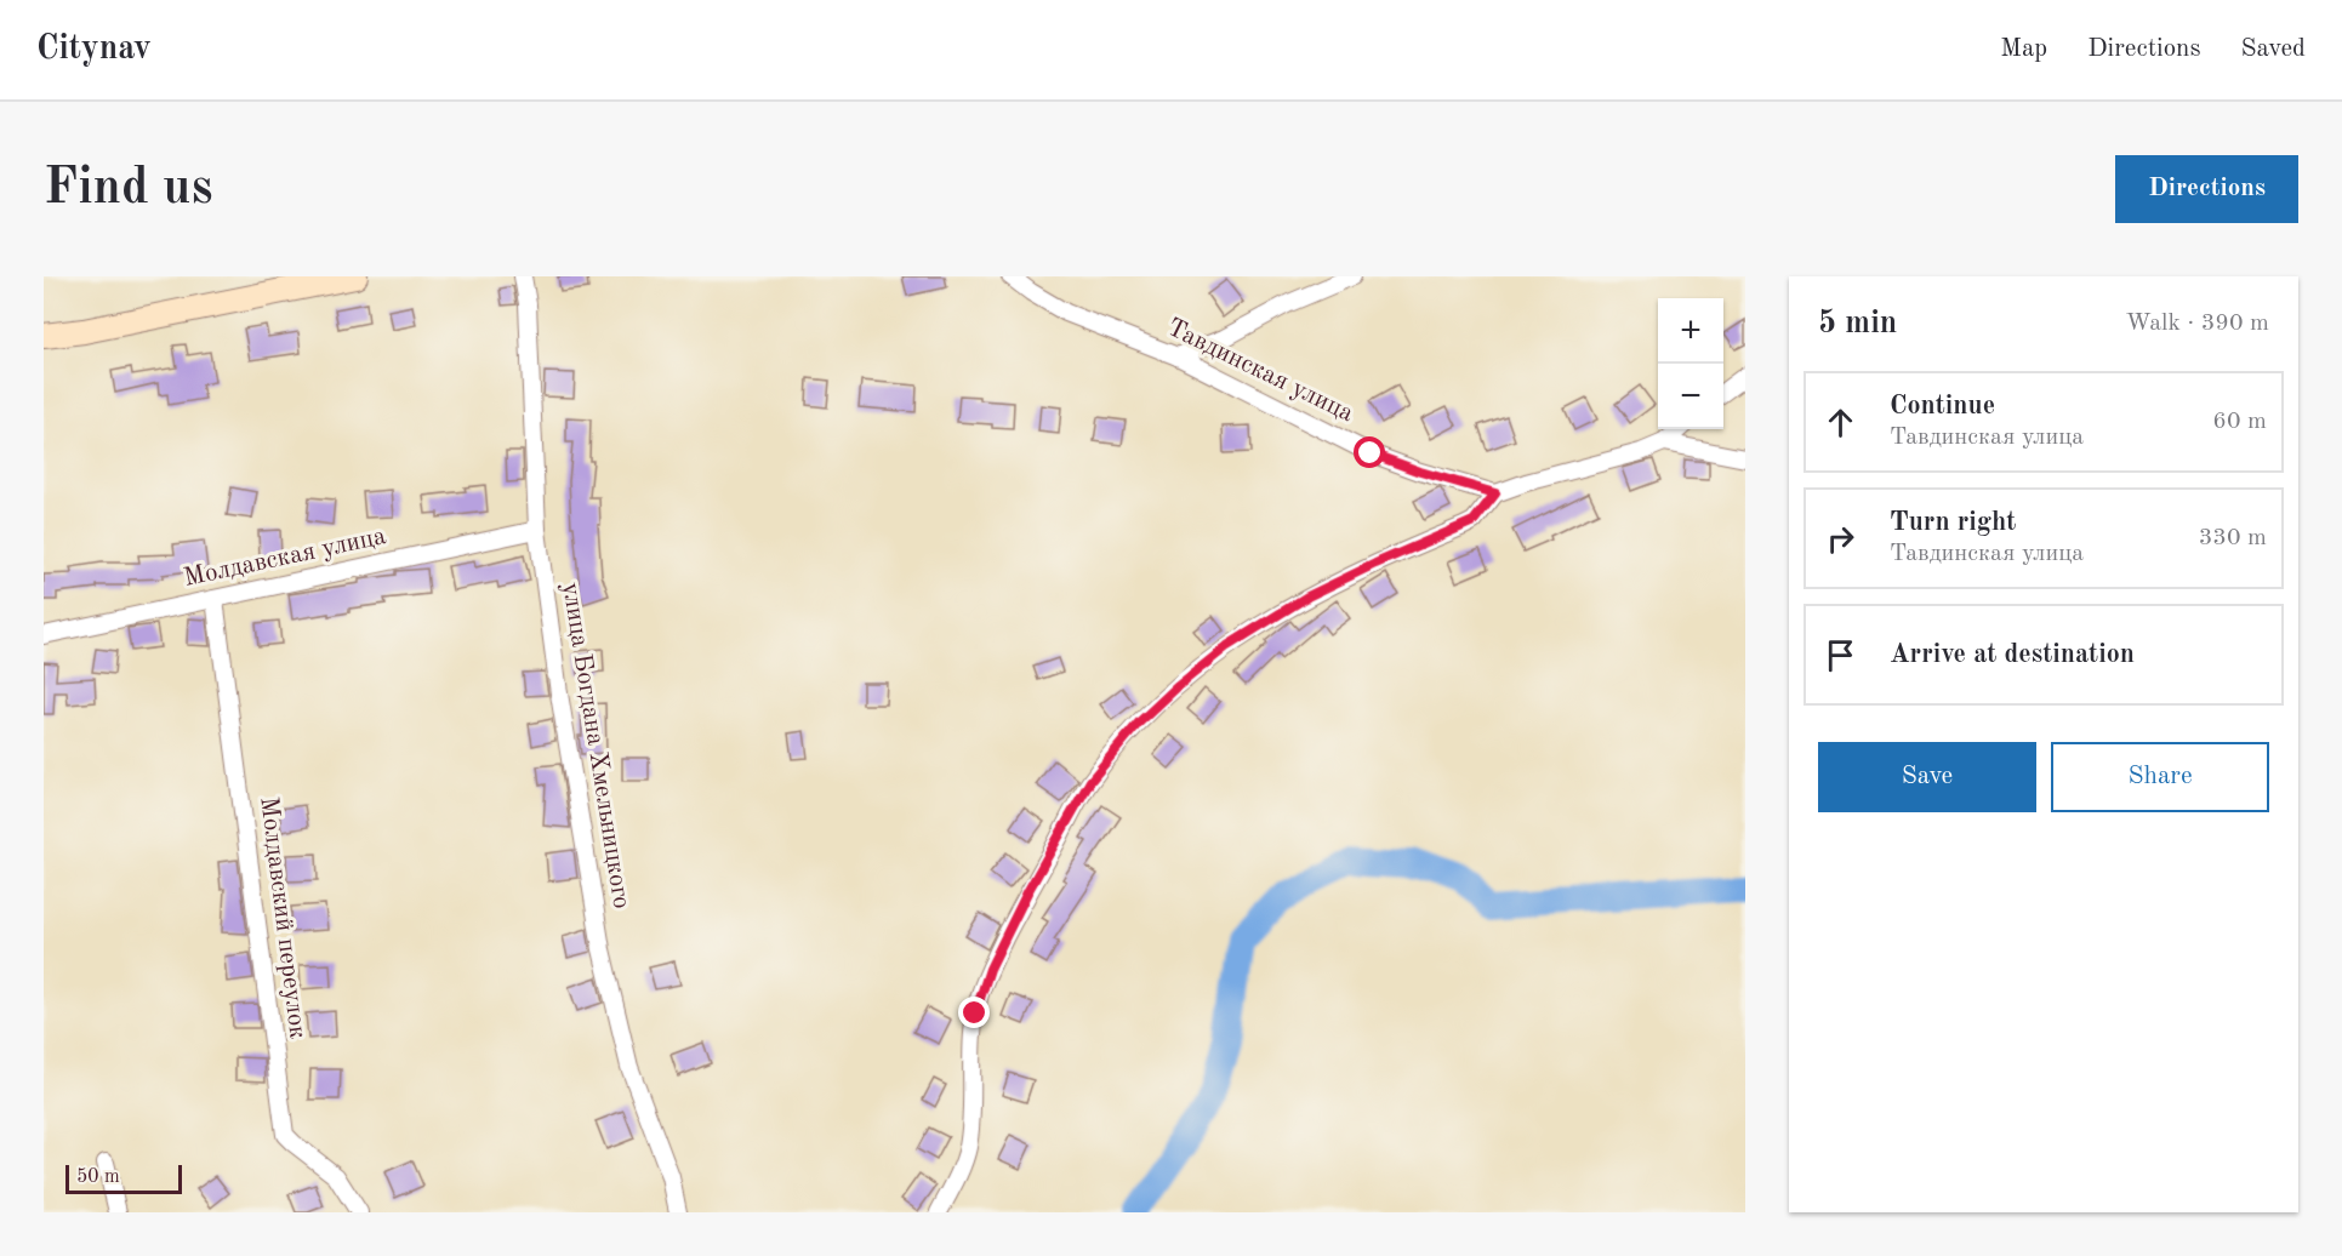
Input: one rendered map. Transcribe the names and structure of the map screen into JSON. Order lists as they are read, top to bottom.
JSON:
{
  "streets": {
    "street": [
      "Тавдинская улица",
      "Молдавская улица",
      "улица Богдана Хмельницкого",
      "Молдавский переулок"
    ]
  },
  "crossings": [
    ["Молдавская улица", "улица Богдана Хмельницкого"],
    ["Молдавская улица", "Молдавский переулок"]
  ],
  "scale_bar": "50 m",
  "page": {
    "header": "Citynav",
    "nav": ["Map", "Directions", "Saved"],
    "buttons": [
      "Directions",
      ["Save", "Share"]
    ],
    "title": "Find us",
    "heading": ["5 min", "Walk · 390 m"],
    "map_buttons": ["+", "−"],
    "list": [
      ["Continue", "Тавдинская улица", "60 m"],
      ["Turn right", "Тавдинская улица", "330 m"],
      "Arrive at destination"
    ],
    "scale": "50 m"
  }
}
